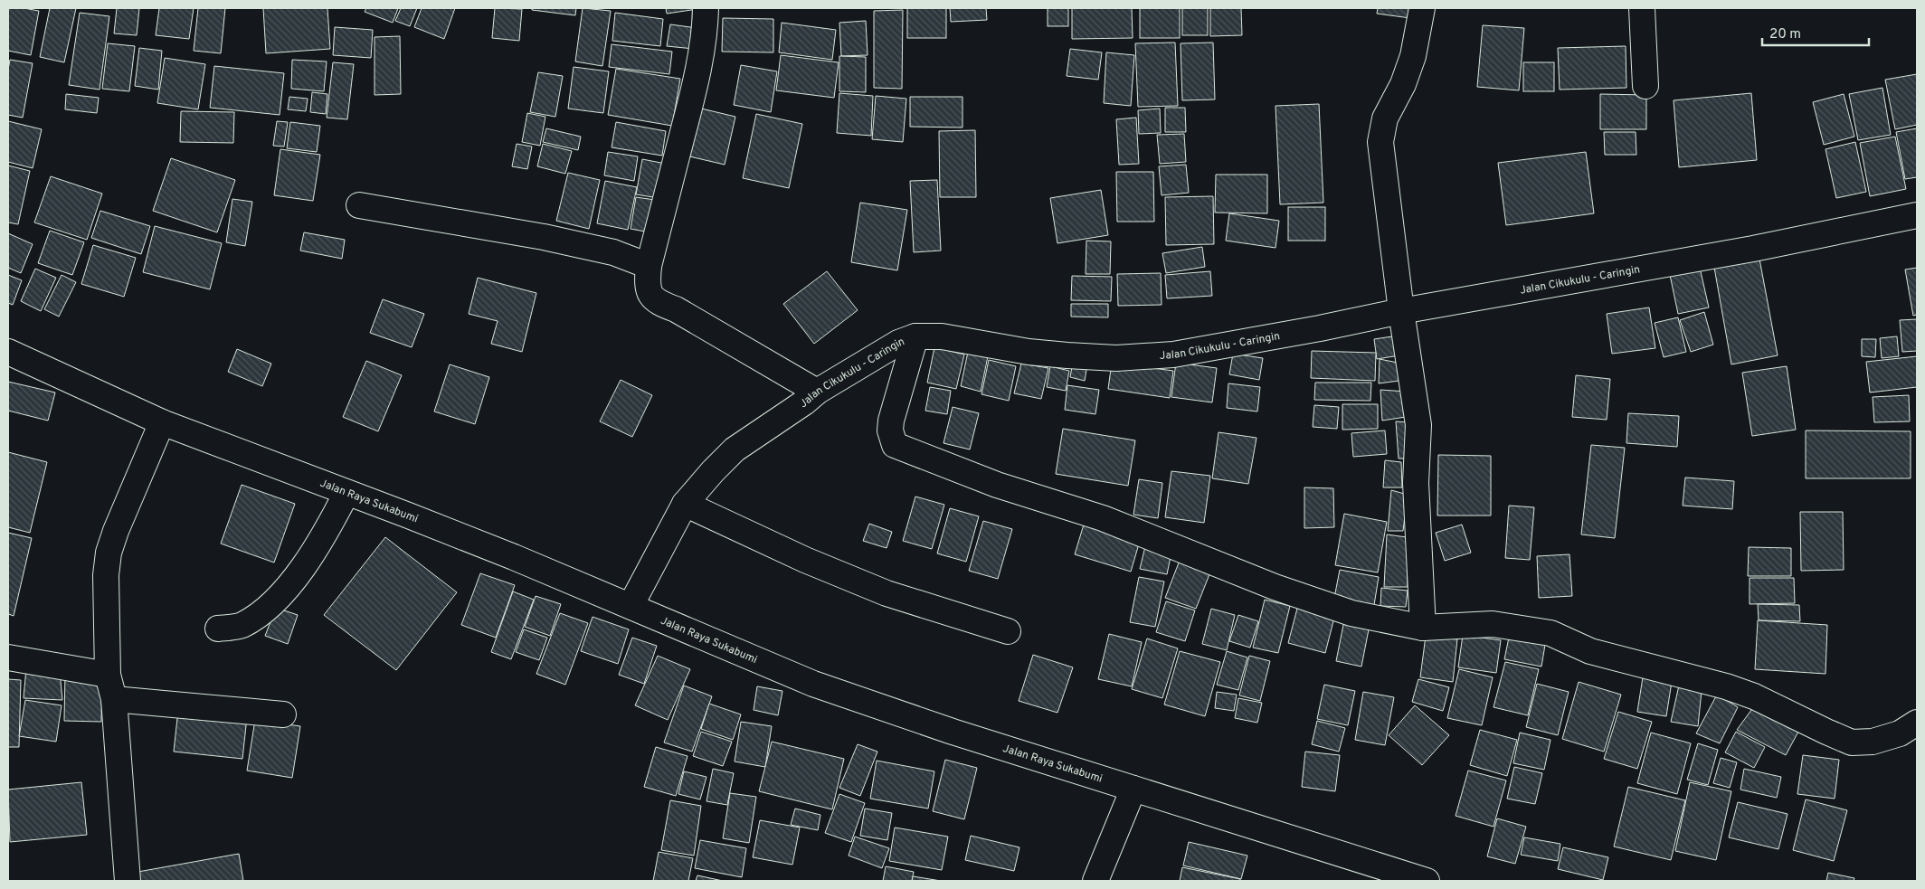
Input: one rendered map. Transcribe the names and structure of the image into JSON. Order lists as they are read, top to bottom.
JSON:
{
  "streets": {
    "main road": ["Jalan Cikukulu - Caringin", "Jalan Raya Sukabumi"]
  },
  "crossings": [
    ["Jalan Cikukulu - Caringin", "Jalan Raya Sukabumi"]
  ],
  "scale_bar": "20 m"
}
